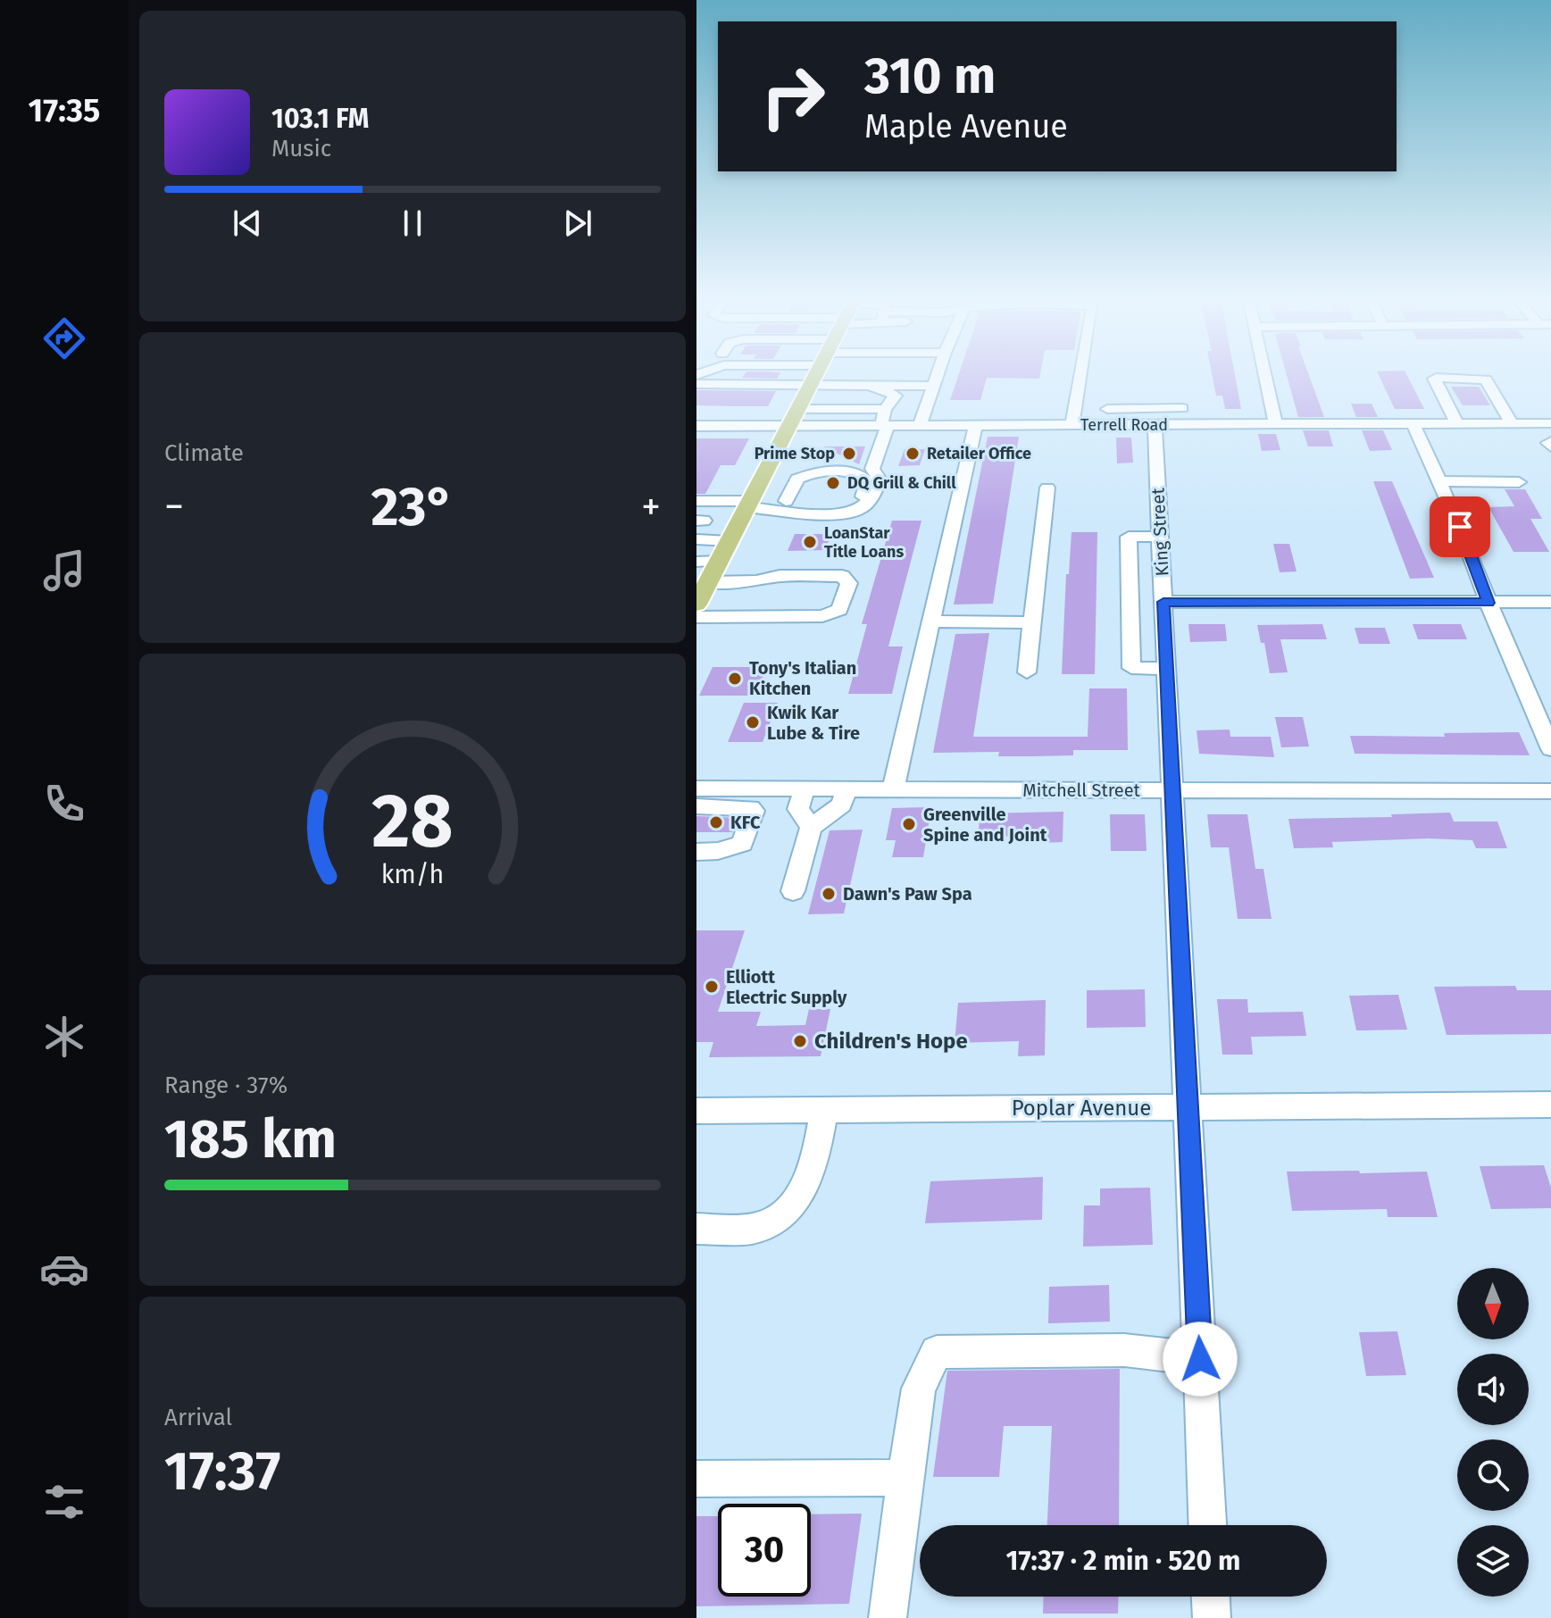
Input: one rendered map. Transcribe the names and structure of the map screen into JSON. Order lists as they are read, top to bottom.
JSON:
{
  "streets": {
    "street": [
      "Terrell Road",
      "King Street",
      "Mitchell Street",
      "Poplar Avenue"
    ]
  },
  "crossings": [
    ["Terrell Road", "King Street"],
    ["King Street", "Mitchell Street"],
    ["King Street", "Poplar Avenue"]
  ],
  "places": [
    "Prime Stop",
    "Retailer Office",
    "DQ Grill & Chill",
    "LoanStar Title Loans",
    "Tony's Italian Kitchen",
    "Kwik Kar Lube & Tire",
    "KFC",
    "Greenville Spine and Joint",
    "Dawn's Paw Spa",
    "Elliott Electric Supply",
    "Children's Hope"
  ],
  "north": "bottom",
  "page": {
    "tabs": "17:35",
    "turn": ["310 m", "Maple Avenue"],
    "song": ["103.1 FM", "Music"],
    "tile": [
      "Climate",
      ["Range · 37%", "185 km"],
      ["Arrival", "17:37"]
    ],
    "heat": ["−", "23°", "+"],
    "limit": "30",
    "trip": "17:37 · 2 min · 520 m",
    "gauge": ["28", "km/h"]
  }
}
